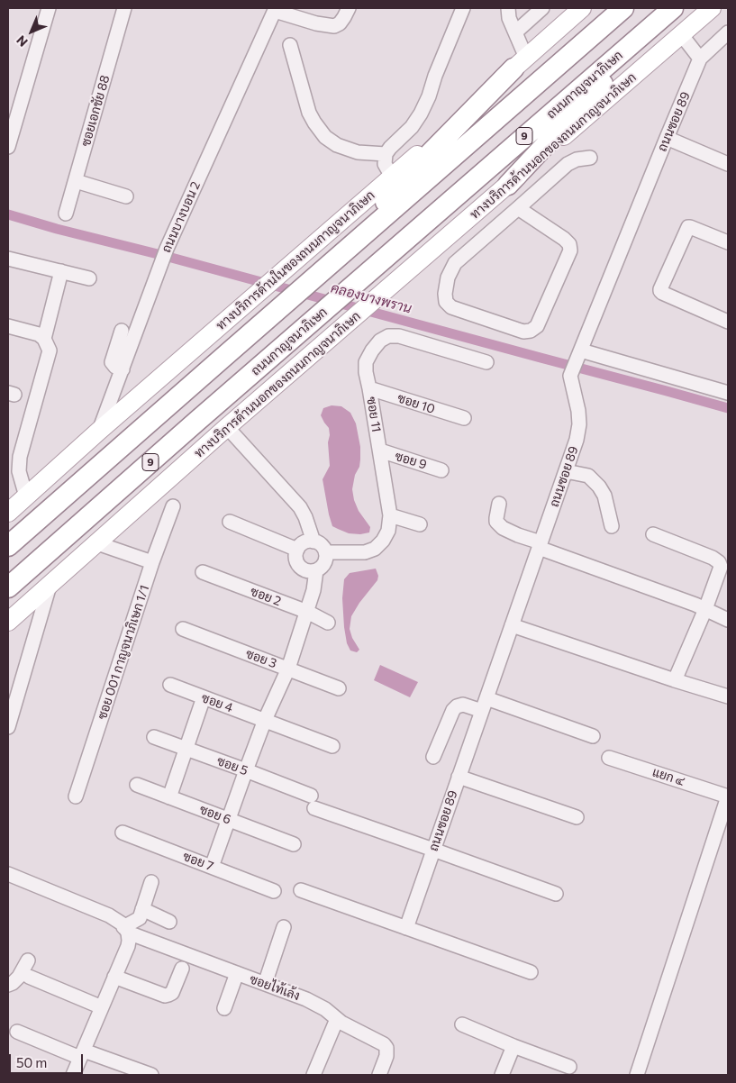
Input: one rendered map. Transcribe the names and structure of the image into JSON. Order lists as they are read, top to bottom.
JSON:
{
  "streets": {
    "highway": ["ถนนกาญจนาภิเษก", "9"],
    "main road": ["ทางบริการด้านนอกของถนนกาญจนาภิเษก", "ทางบริการด้านในของถนนกาญจนาภิเษก"],
    "street": [
      "ซอยเอกชัย 88",
      "ถนนซอย 89",
      "ถนนบางบอน 2",
      "ซอย 10",
      "ซอย 11",
      "ซอย 9",
      "ซอย 2",
      "ซอย 001 กาญจนาภิเษก 1/1",
      "ซอย 3",
      "ซอย 4",
      "ซอย 5",
      "แยก ๔",
      "ซอย 6",
      "ซอย 7",
      "ซอยไท้เล้ง"
    ]
  },
  "crossings": [
    ["ถนนซอย 89", "ซอย 5"],
    ["ถนนบางบอน 2", "ทางบริการด้านในของถนนกาญจนาภิเษก"],
    ["ซอย 10", "ซอย 11"],
    ["ซอย 11", "ซอย 9"]
  ],
  "water": ["คลองบางพราน"],
  "scale_bar": "50 m",
  "north": "bottom left"
}
